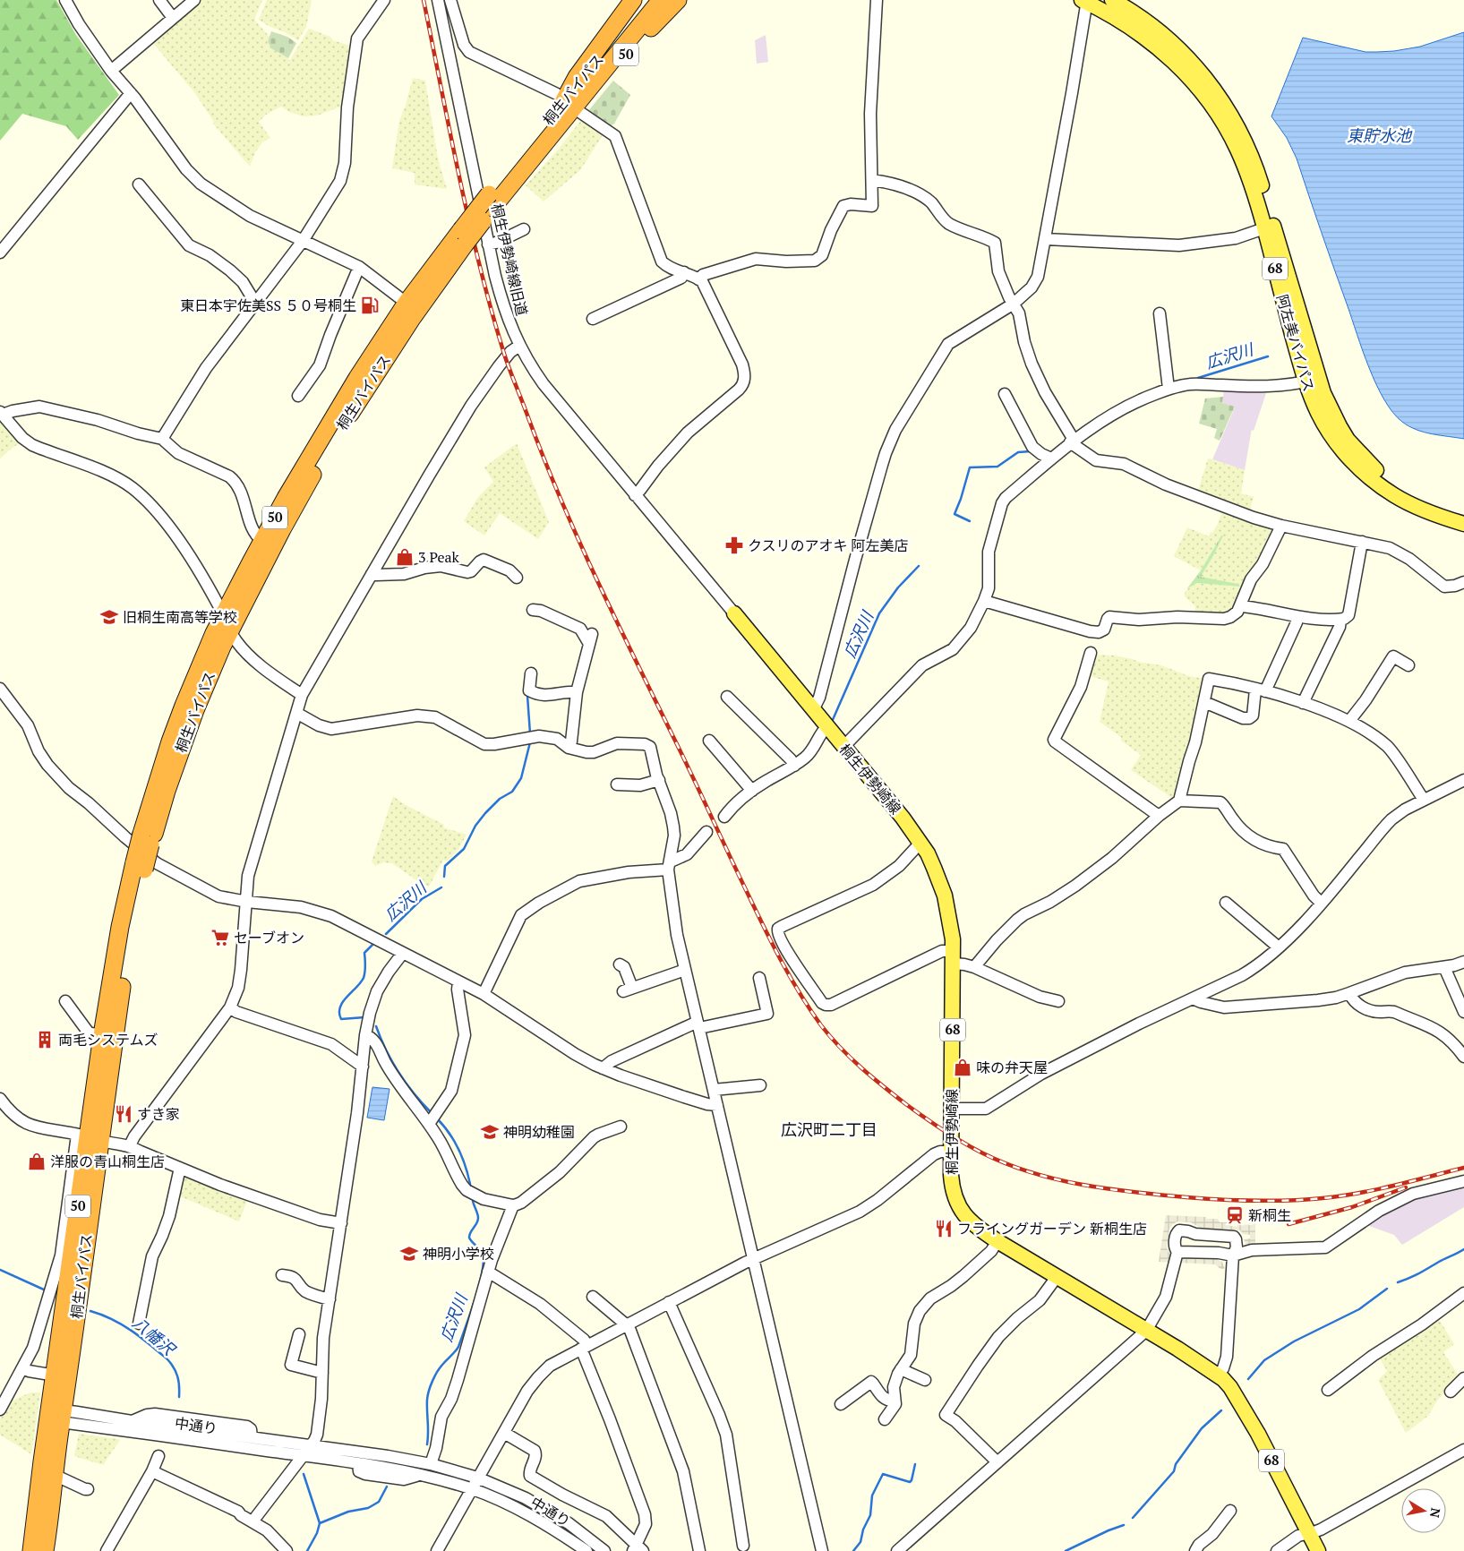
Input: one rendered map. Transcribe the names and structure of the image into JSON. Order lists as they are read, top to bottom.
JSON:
{
  "streets": {
    "highway": ["50", "桐生バイパス"],
    "main road": ["68", "阿左美バイパス", "桐生伊勢崎線"],
    "street": ["桐生伊勢崎線旧道", "中通り"]
  },
  "crossings": [
    ["50", "桐生バイパス"],
    ["桐生バイパス", "中通り"],
    ["桐生伊勢崎線旧道", "桐生伊勢崎線"]
  ],
  "districts": ["広沢町二丁目"],
  "water": ["東貯水池", "広沢川", "八幡沢"],
  "places": {
    "fuel station": ["東日本宇佐美SS ５０号桐生"],
    "pharmacy": ["クスリのアオキ 阿左美店"],
    "shop": ["3 Peak", "味の弁天屋", "洋服の青山桐生店"],
    "school or university": ["旧桐生南高等学校", "神明幼稚園", "神明小学校"],
    "supermarket": ["セーブオン"],
    "building": ["両毛システムズ"],
    "restaurant": ["すき家", "フライングガーデン 新桐生店"],
    "station": ["新桐生"]
  },
  "north": "right"
}
